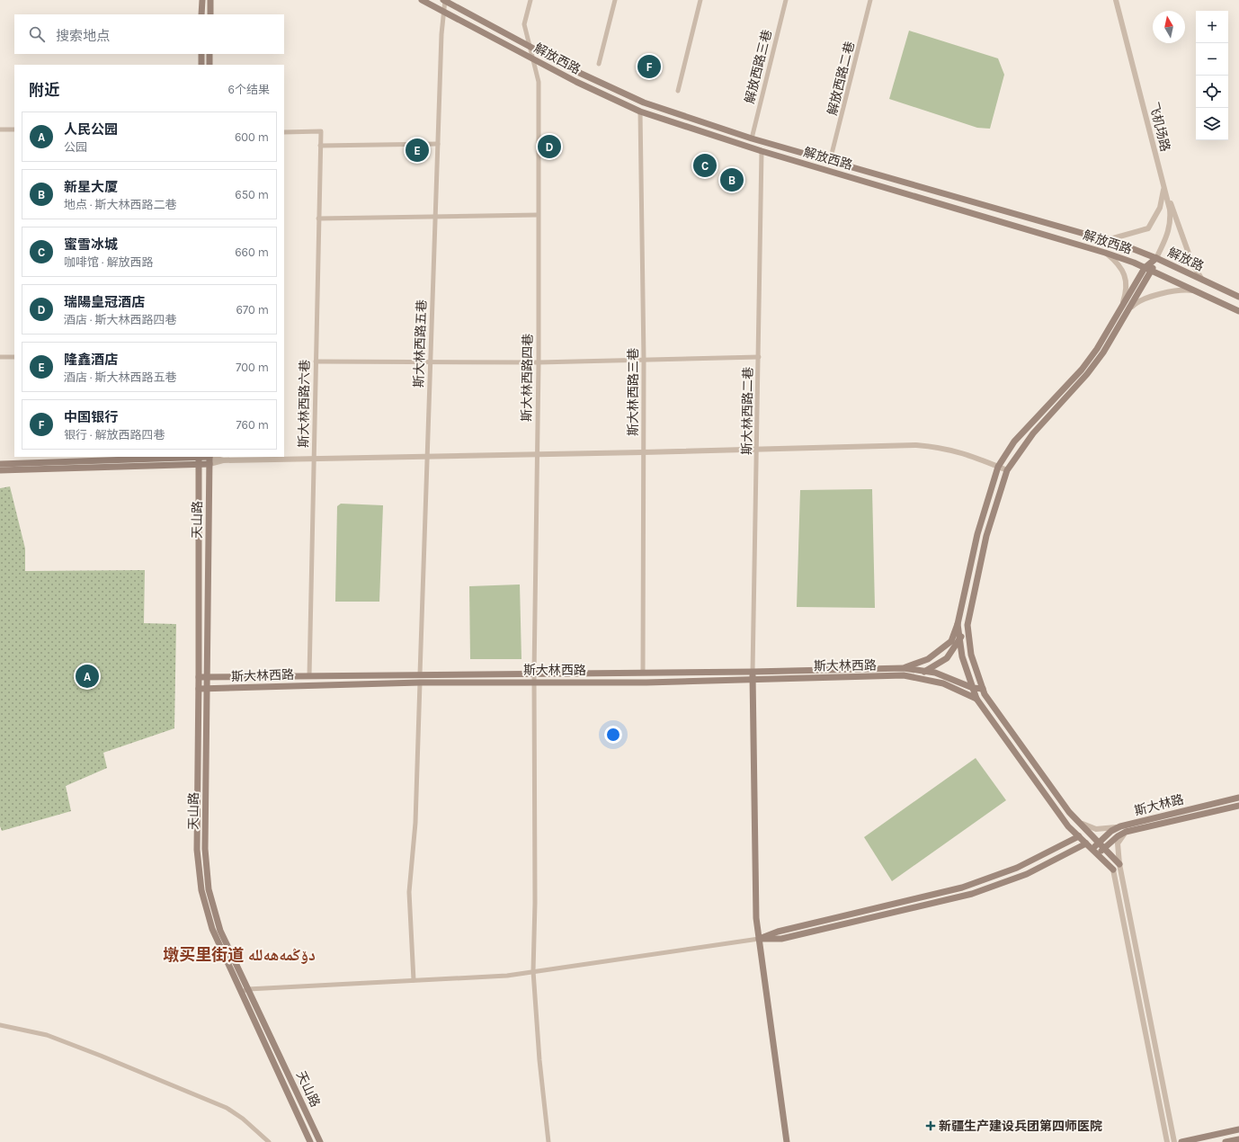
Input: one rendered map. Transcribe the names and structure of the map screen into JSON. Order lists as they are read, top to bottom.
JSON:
{
  "streets": {
    "main road": [
      "解放西路",
      "解放路",
      "天山路",
      "斯大林西路",
      "斯大林路"
    ],
    "street": [
      "解放西路三巷",
      "解放西路二巷",
      "飞机场路",
      "斯大林西路五巷",
      "斯大林西路四巷",
      "斯大林西路三巷",
      "斯大林西路六巷",
      "斯大林西路二巷"
    ]
  },
  "crossings": [
    ["解放西路", "解放西路三巷"],
    ["解放西路", "解放西路二巷"],
    ["解放西路", "解放路"],
    ["解放西路", "斯大林西路五巷"],
    ["解放西路", "斯大林西路四巷"],
    ["解放西路", "斯大林西路三巷"],
    ["解放西路", "斯大林西路二巷"],
    ["飞机场路", "解放路"],
    ["斯大林西路五巷", "斯大林西路"],
    ["斯大林西路四巷", "斯大林西路"],
    ["斯大林西路三巷", "斯大林西路"],
    ["斯大林西路六巷", "斯大林西路"],
    ["斯大林西路二巷", "斯大林西路"],
    ["天山路", "斯大林西路"]
  ],
  "districts": ["墩买里街道 دۆڭمەھەللە"],
  "places": {
    "health": ["新疆生产建设兵团第四师医院"]
  },
  "north": "top",
  "page": {
    "map_buttons": ["+", "−"],
    "search": "搜索地点",
    "pins": [
      "F",
      "D",
      "E",
      "C",
      "B",
      "A"
    ],
    "heading": ["附近", "6个结果"],
    "list": [
      {
        "mark": "A",
        "name": "人民公园",
        "note": "公园",
        "value": "600 m"
      },
      {
        "mark": "B",
        "name": "新星大厦",
        "note": "地点 · 斯大林西路二巷",
        "value": "650 m"
      },
      {
        "mark": "C",
        "name": "蜜雪冰城",
        "note": "咖啡馆 · 解放西路",
        "value": "660 m"
      },
      {
        "mark": "D",
        "name": "瑞陽皇冠酒店",
        "note": "酒店 · 斯大林西路四巷",
        "value": "670 m"
      },
      {
        "mark": "E",
        "name": "隆鑫酒店",
        "note": "酒店 · 斯大林西路五巷",
        "value": "700 m"
      },
      {
        "mark": "F",
        "name": "中国银行",
        "note": "银行 · 解放西路四巷",
        "value": "760 m"
      }
    ]
  }
}
